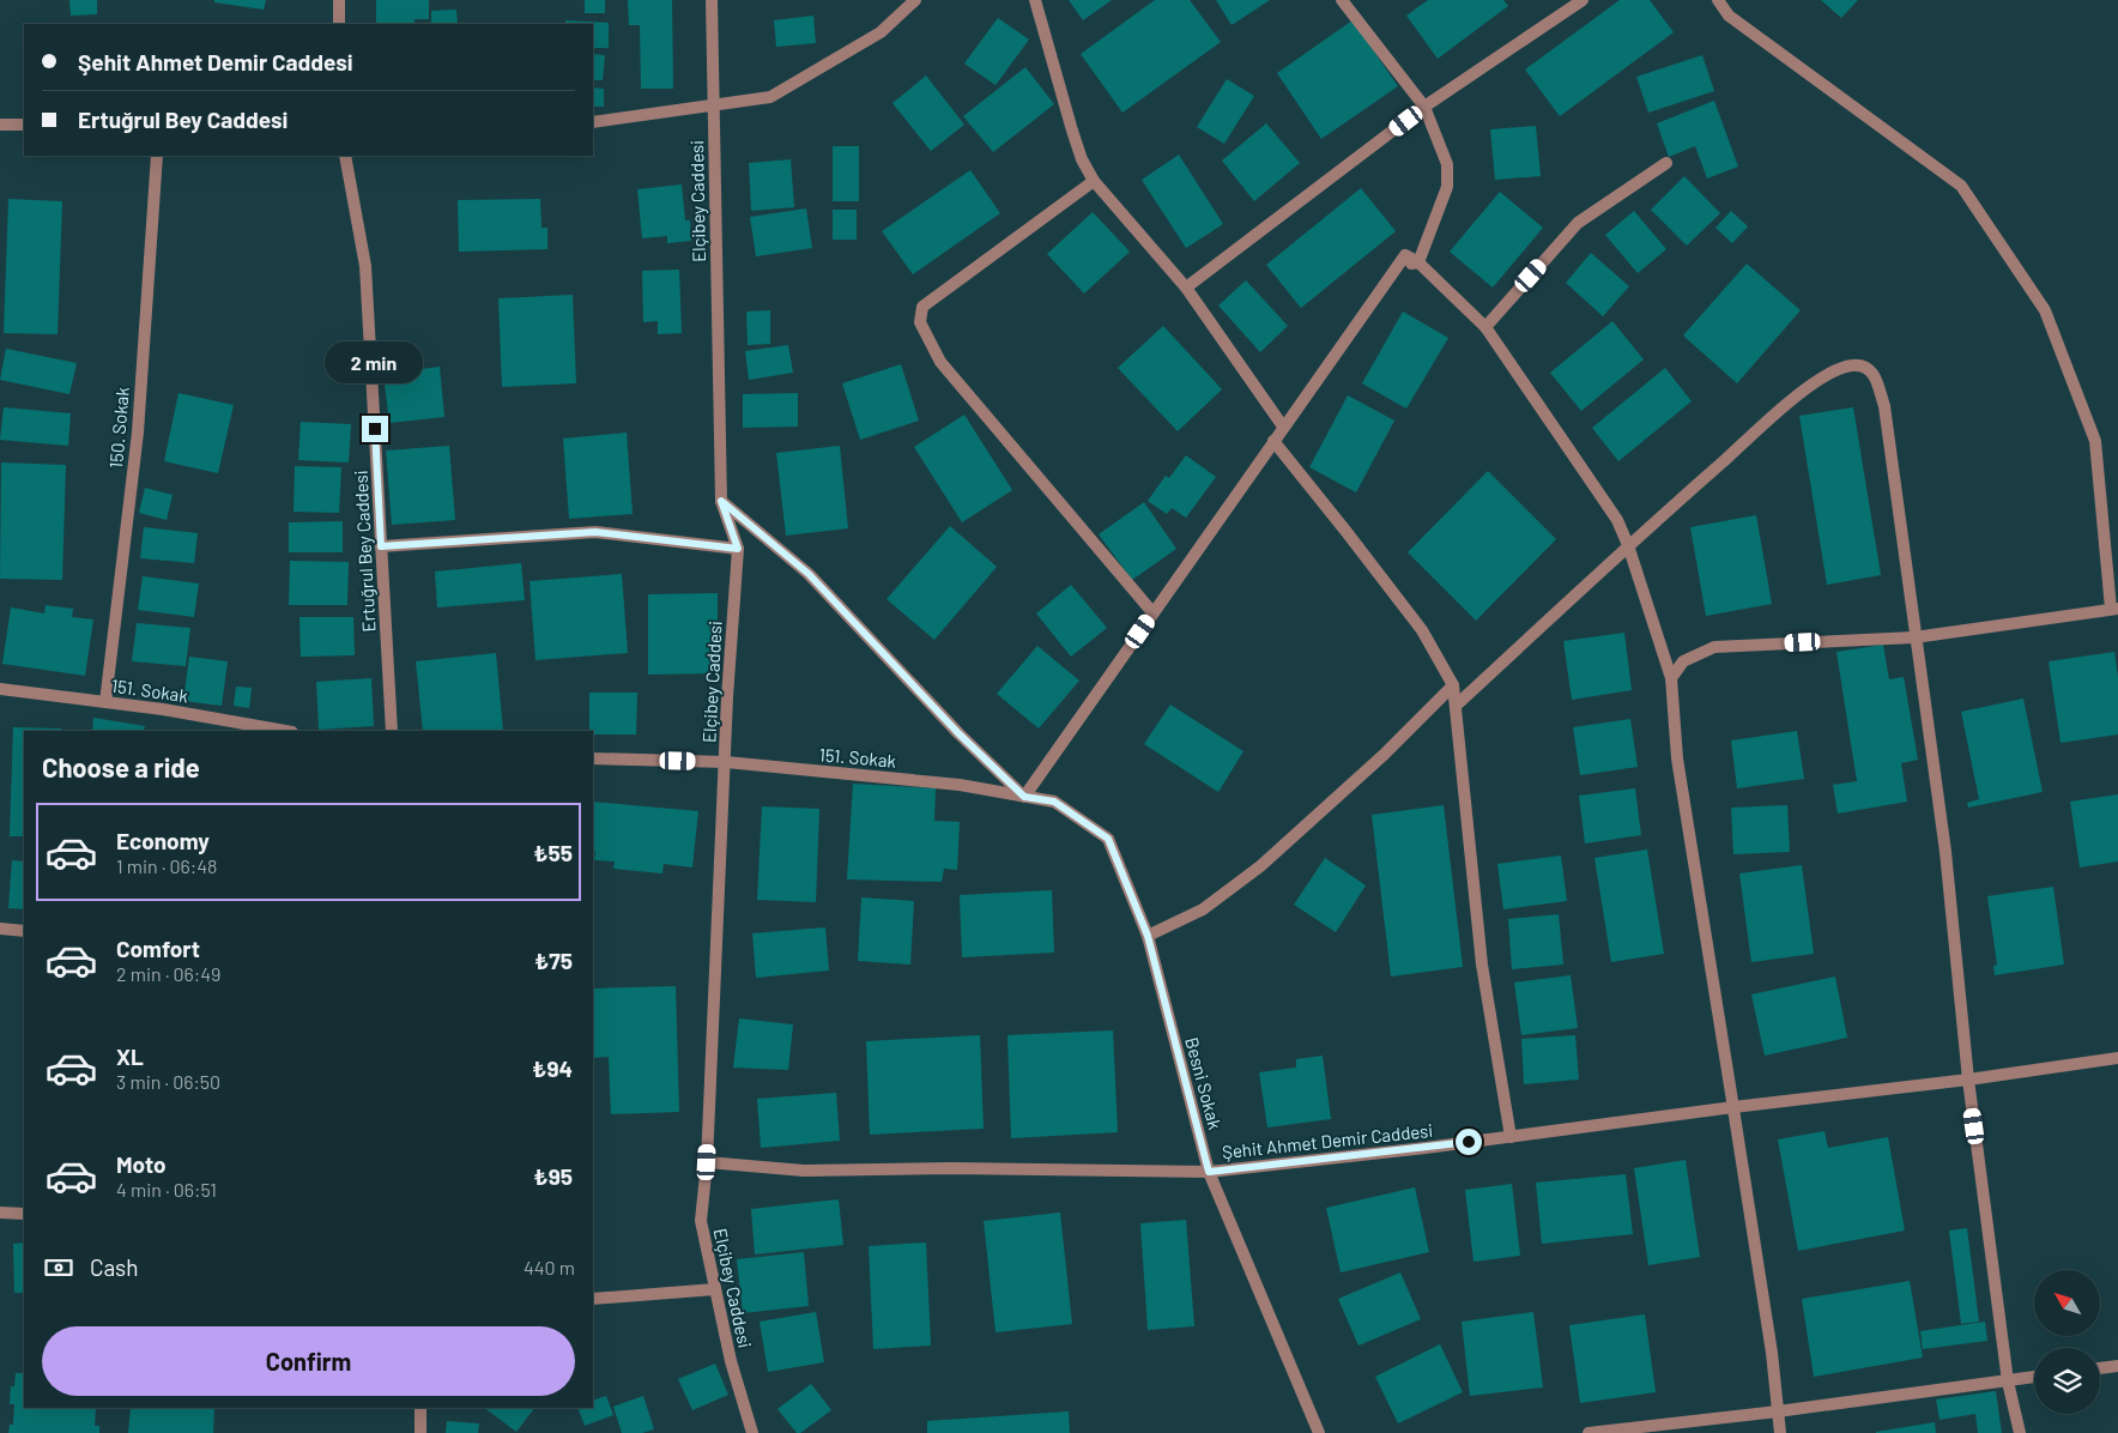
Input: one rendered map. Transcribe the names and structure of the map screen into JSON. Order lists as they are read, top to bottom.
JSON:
{
  "streets": {
    "street": [
      "Elçibey Caddesi",
      "150. Sokak",
      "Ertuğrul Bey Caddesi",
      "151. Sokak",
      "Besni Sokak",
      "Şehit Ahmet Demir Caddesi"
    ]
  },
  "crossings": [
    ["Elçibey Caddesi", "151. Sokak"],
    ["Elçibey Caddesi", "Şehit Ahmet Demir Caddesi"],
    ["150. Sokak", "151. Sokak"],
    ["151. Sokak", "Besni Sokak"],
    ["Besni Sokak", "Şehit Ahmet Demir Caddesi"]
  ],
  "north": "top left",
  "page": {
    "banner": ["Şehit Ahmet Demir Caddesi", "Ertuğrul Bey Caddesi"],
    "bubble": "2 min",
    "heading": "Choose a ride",
    "list": [
      {
        "name": "Economy",
        "note": "1 min · 06:48",
        "value": "₺55"
      },
      {
        "name": "Comfort",
        "note": "2 min · 06:49",
        "value": "₺75"
      },
      {
        "name": "XL",
        "note": "3 min · 06:50",
        "value": "₺94"
      },
      {
        "name": "Moto",
        "note": "4 min · 06:51",
        "value": "₺95"
      }
    ],
    "pay": ["Cash", "440 m"],
    "buttons": "Confirm"
  }
}
